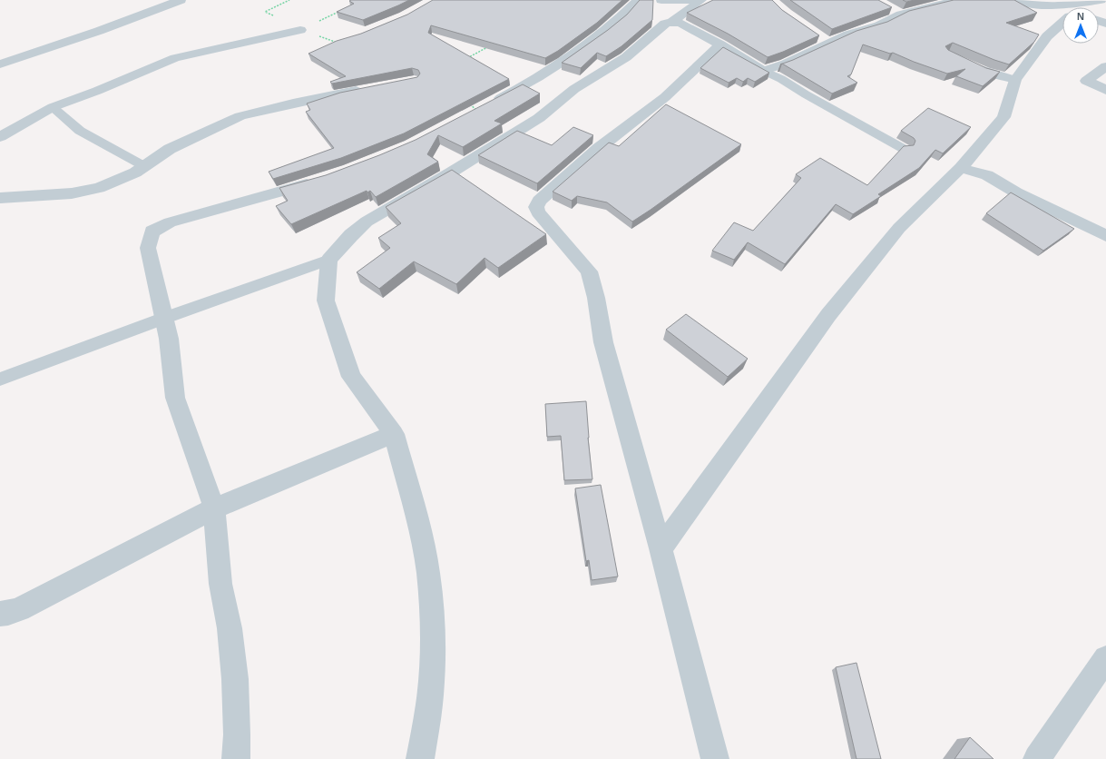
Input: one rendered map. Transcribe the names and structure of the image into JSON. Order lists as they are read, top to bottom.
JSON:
{
  "north": "top"
}
